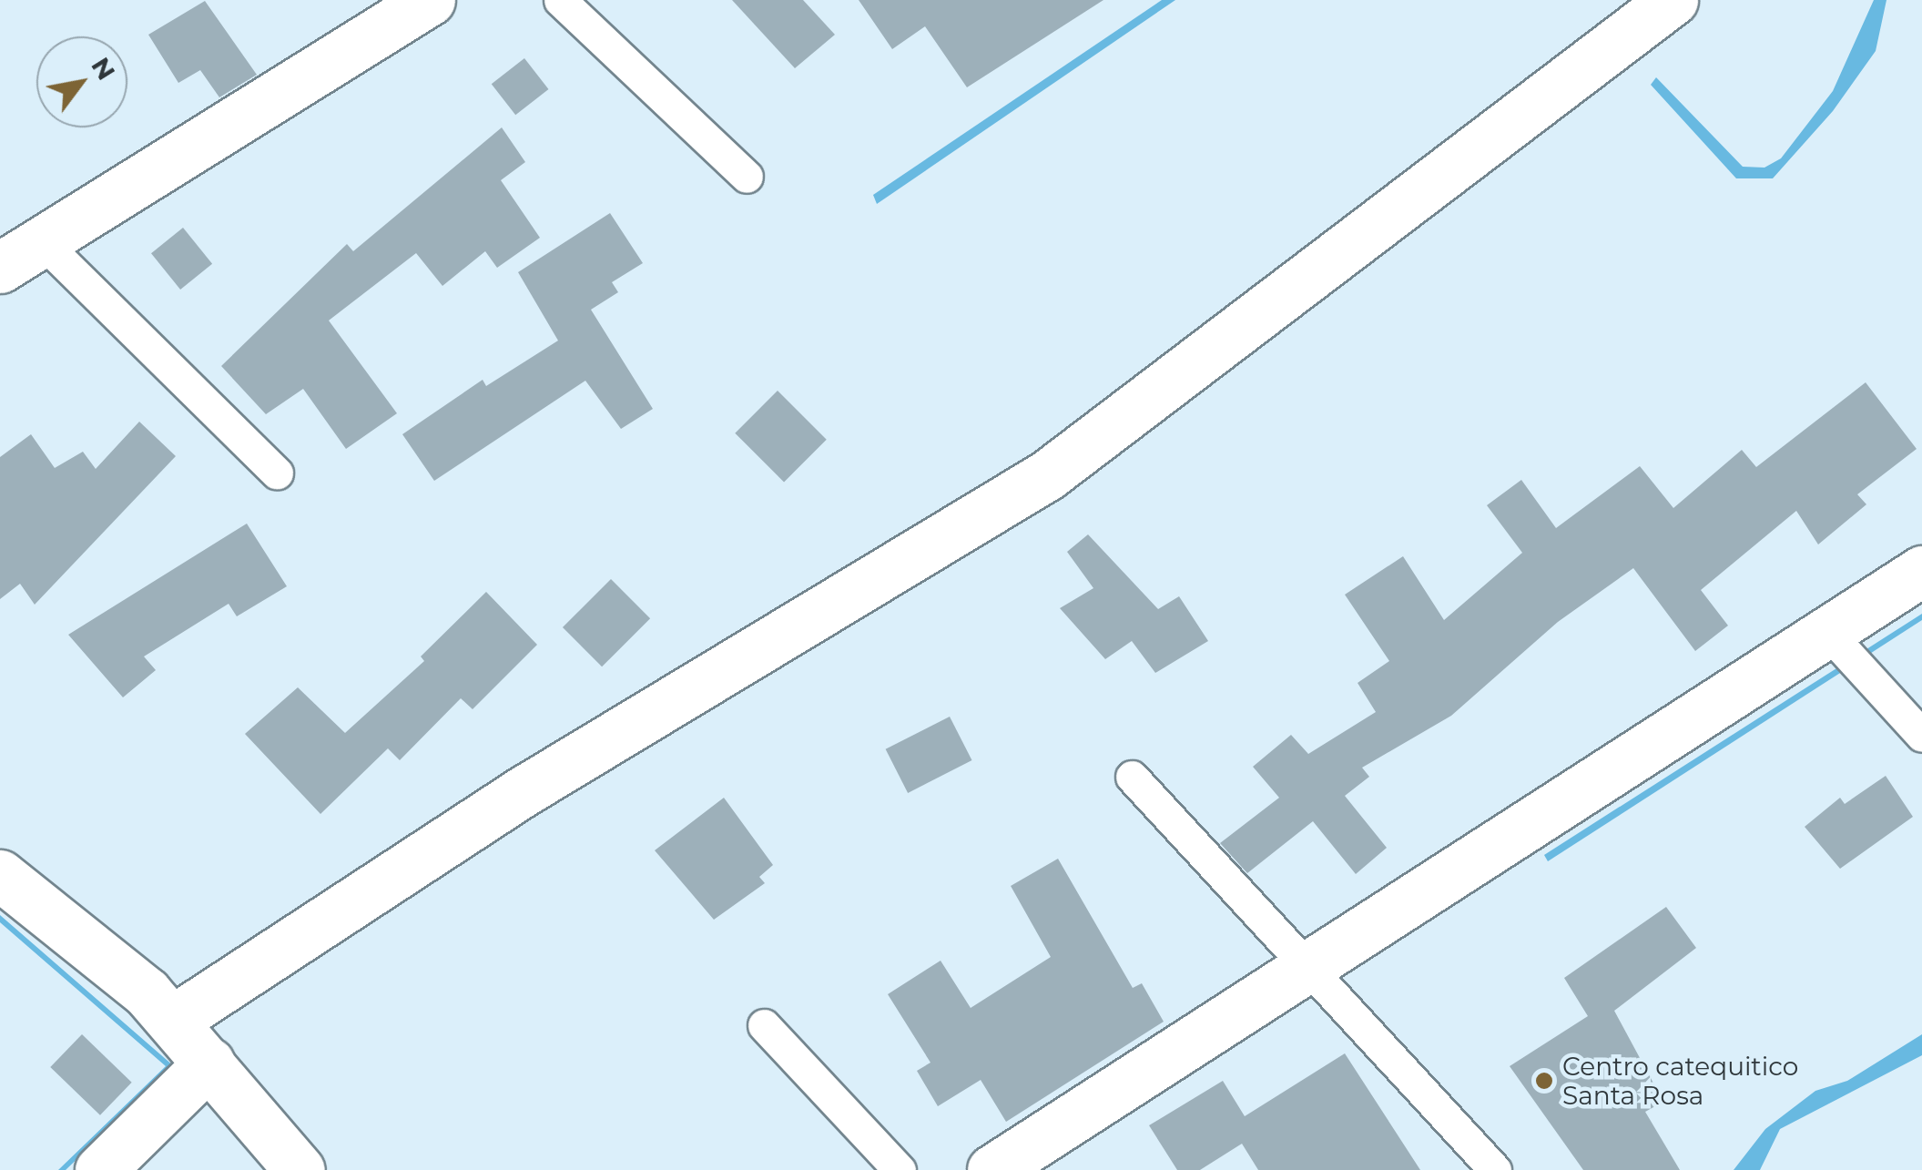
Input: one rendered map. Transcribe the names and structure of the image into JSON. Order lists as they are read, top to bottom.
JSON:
{
  "places": ["Centro catequitico Santa Rosa"],
  "north": "top right"
}
